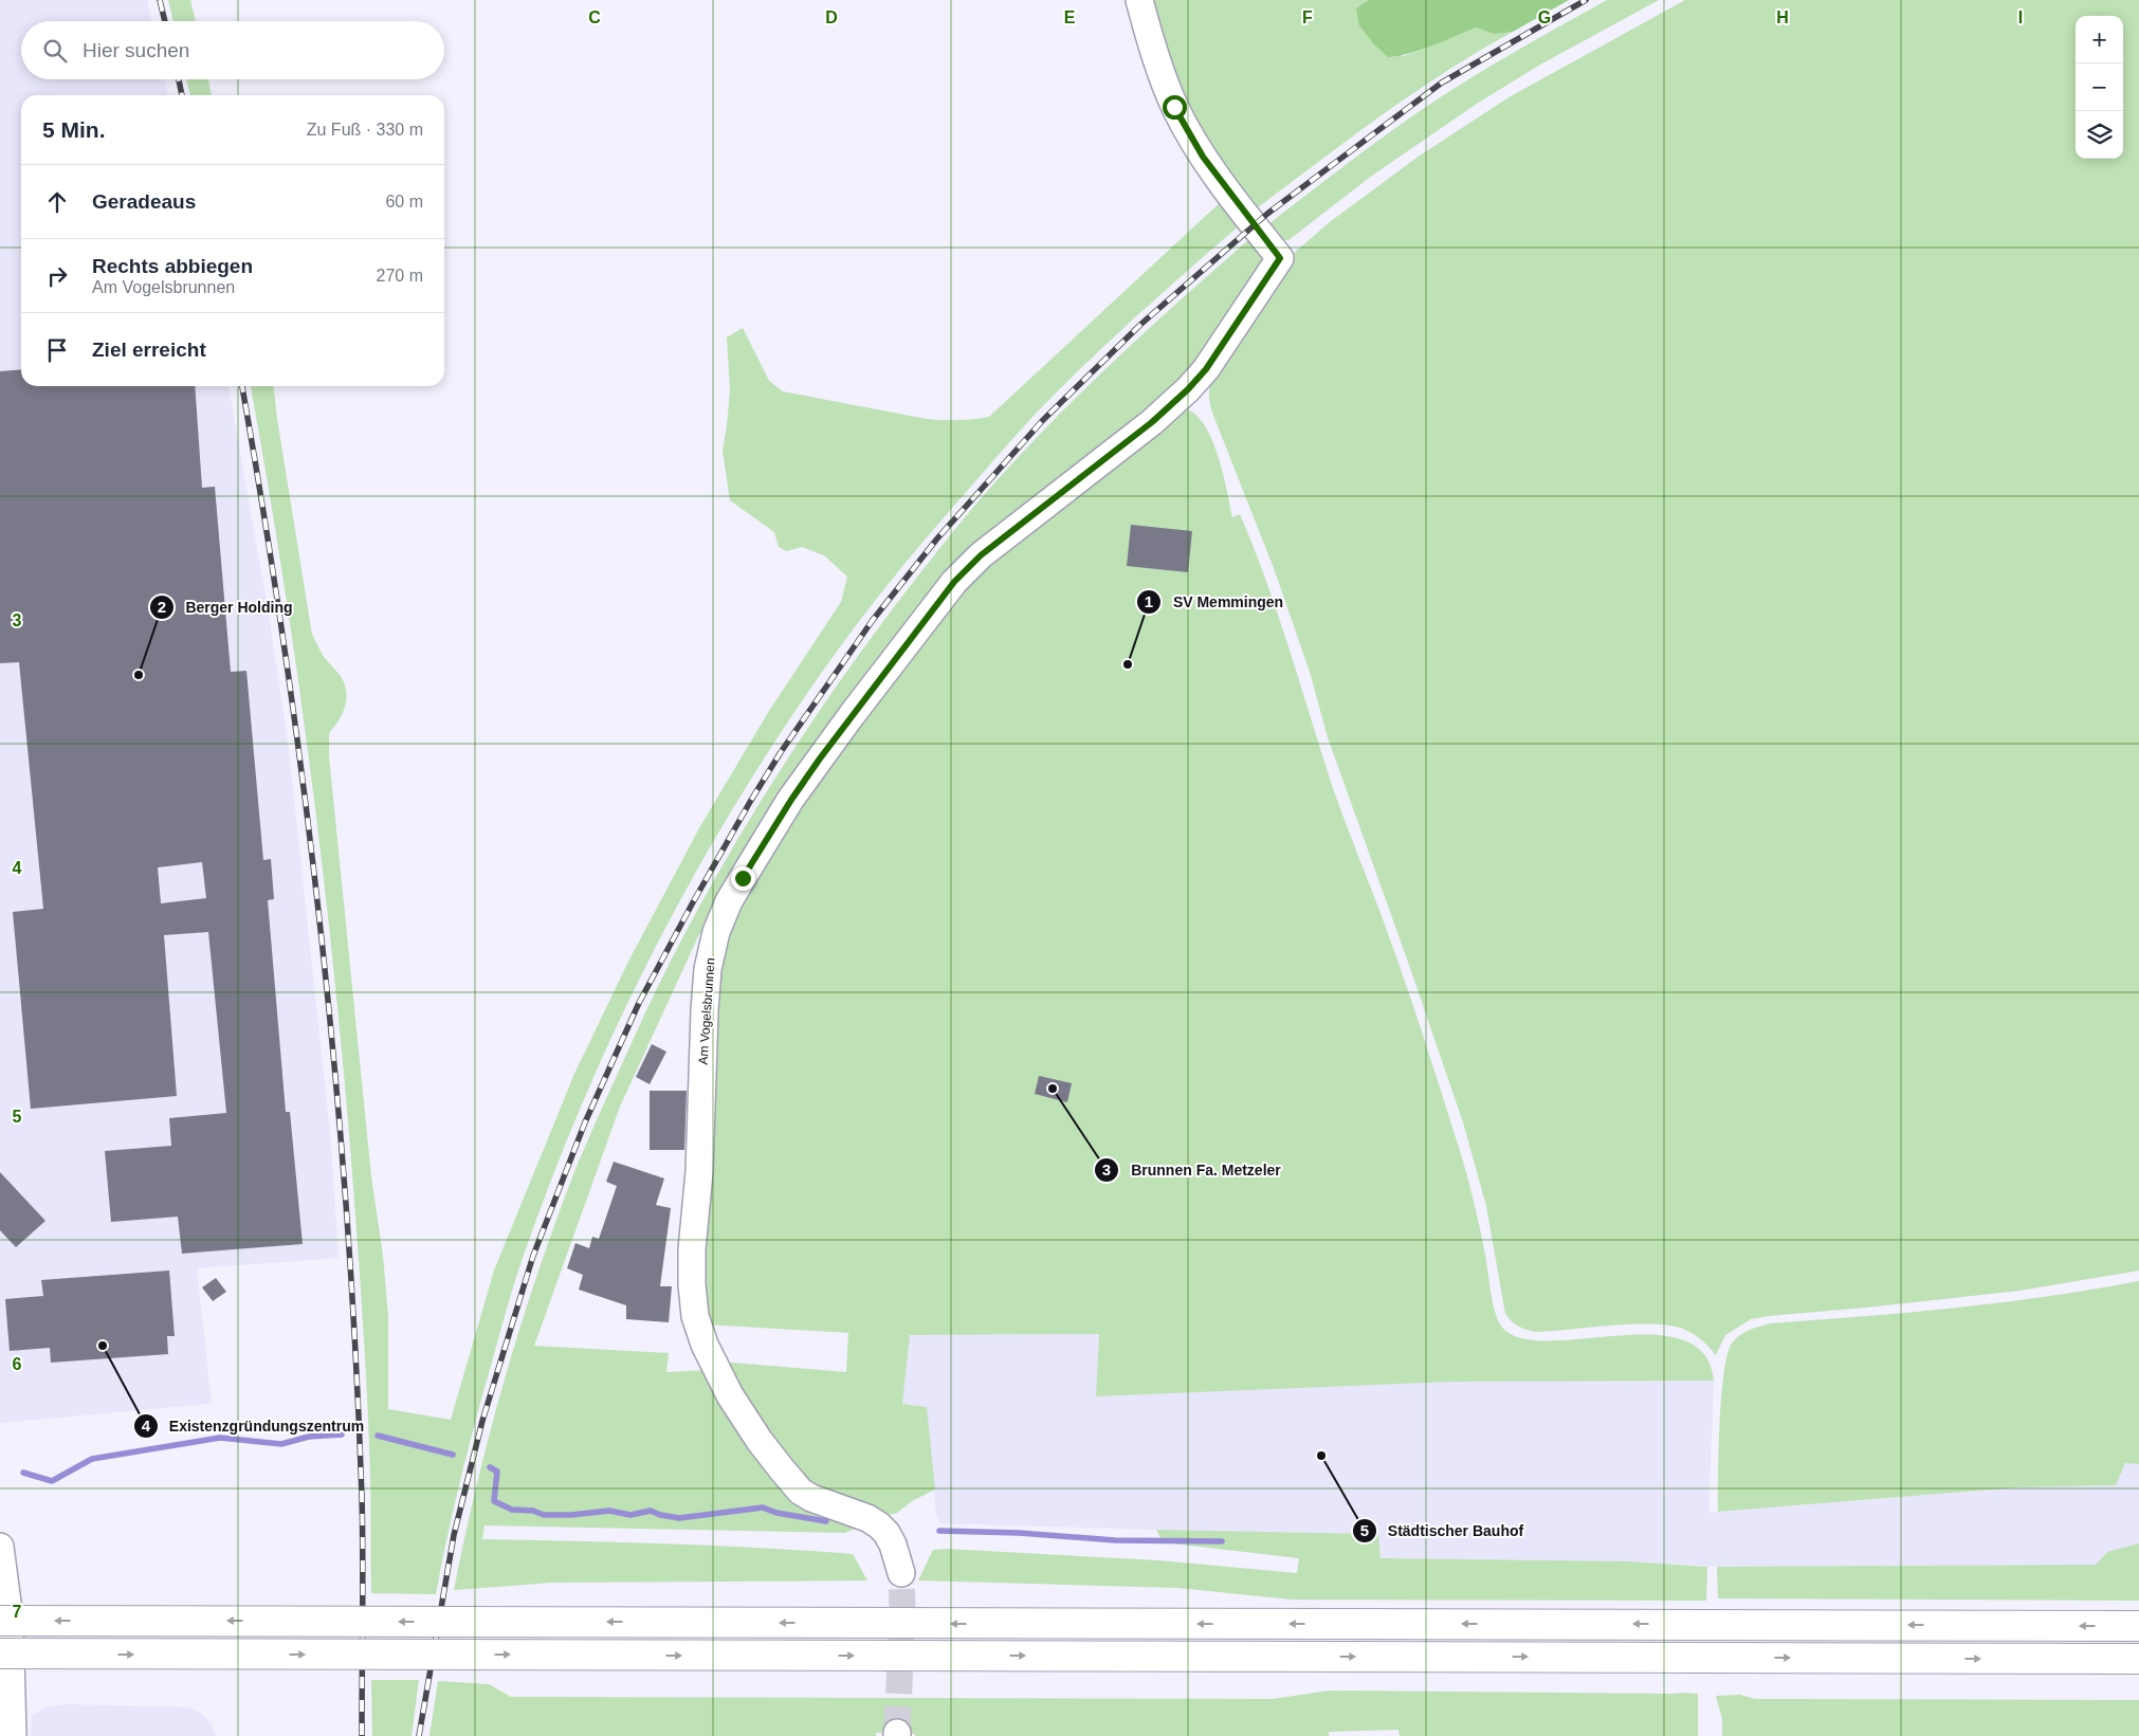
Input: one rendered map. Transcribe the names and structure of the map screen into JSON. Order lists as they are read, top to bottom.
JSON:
{
  "streets": {
    "street": ["Am Vogelsbrunnen"]
  },
  "places": [
    "SV Memmingen",
    "Berger Holding",
    "Brunnen Fa. Metzeler",
    "Existenzgründungszentrum",
    "Städtischer Bauhof"
  ],
  "page": {
    "map_buttons": ["+", "−"],
    "search": "Hier suchen",
    "heading": ["5 Min.", "Zu Fuß · 330 m"],
    "list": [
      ["Geradeaus", "60 m"],
      ["Rechts abbiegen", "Am Vogelsbrunnen", "270 m"],
      "Ziel erreicht"
    ]
  },
  "grid": {
    "columns": [
      "C",
      "D",
      "E",
      "F",
      "G",
      "H",
      "I"
    ],
    "rows": [
      "3",
      "4",
      "5",
      "6",
      "7"
    ]
  }
}
